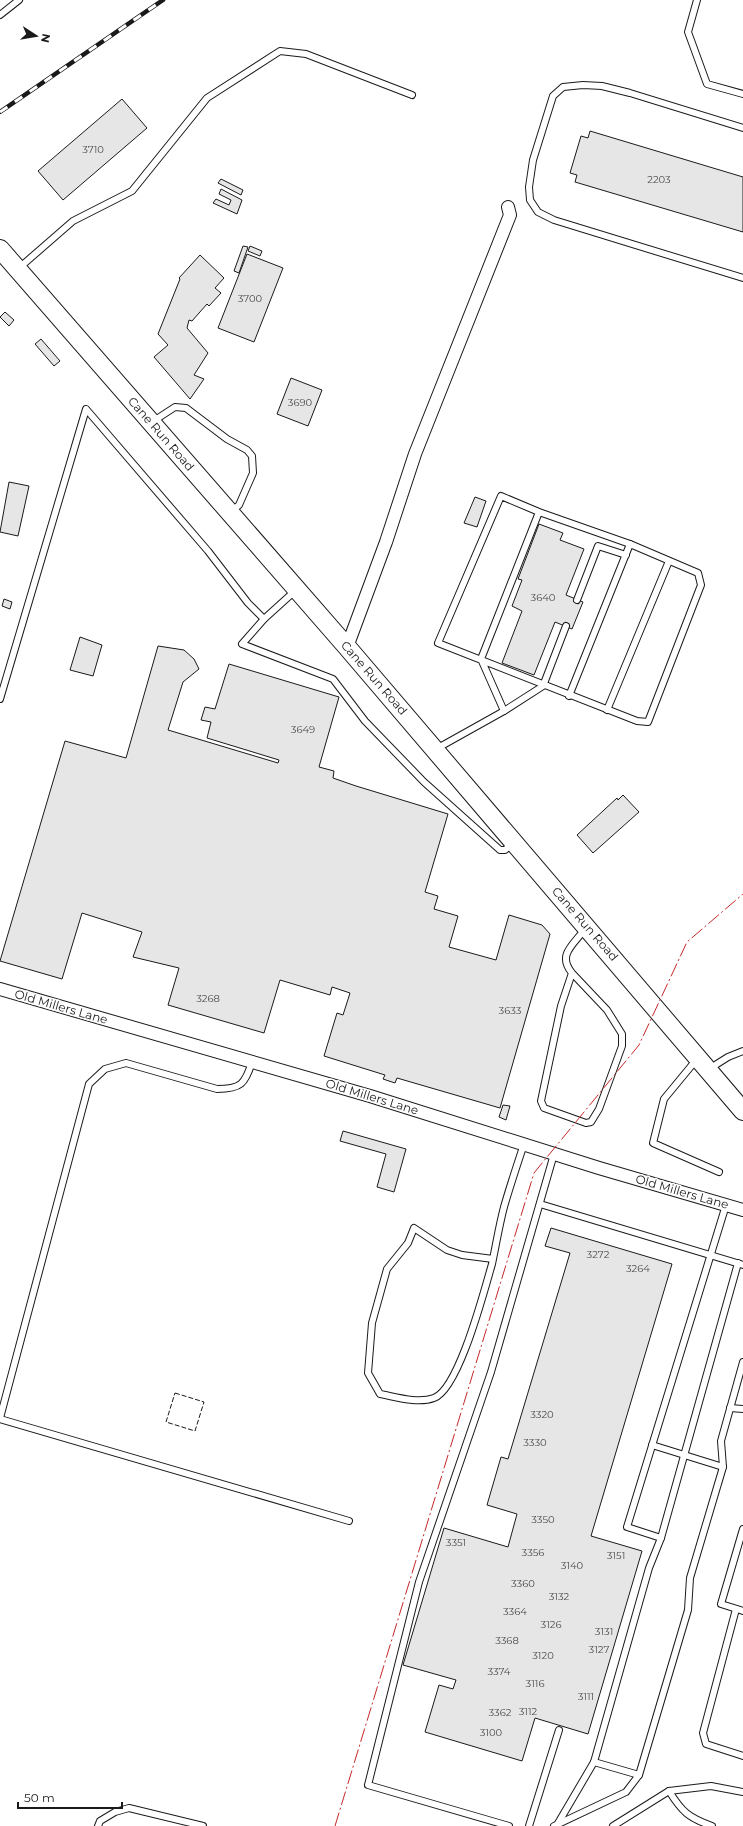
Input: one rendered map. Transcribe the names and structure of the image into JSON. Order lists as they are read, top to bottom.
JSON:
{
  "streets": {
    "main road": ["Cane Run Road"],
    "street": ["Old Millers Lane"]
  },
  "house_numbers": [
    "3710",
    "2203",
    "3700",
    "3690",
    "3640",
    "3649",
    "3268",
    "3633",
    "3272",
    "3264",
    "3320",
    "3330",
    "3350",
    "3351",
    "3356",
    "3151",
    "3140",
    "3360",
    "3132",
    "3364",
    "3126",
    "3131",
    "3368",
    "3127",
    "3120",
    "3374",
    "3116",
    "3111",
    "3112",
    "3362",
    "3100"
  ],
  "scale_bar": "50 m",
  "north": "right"
}
